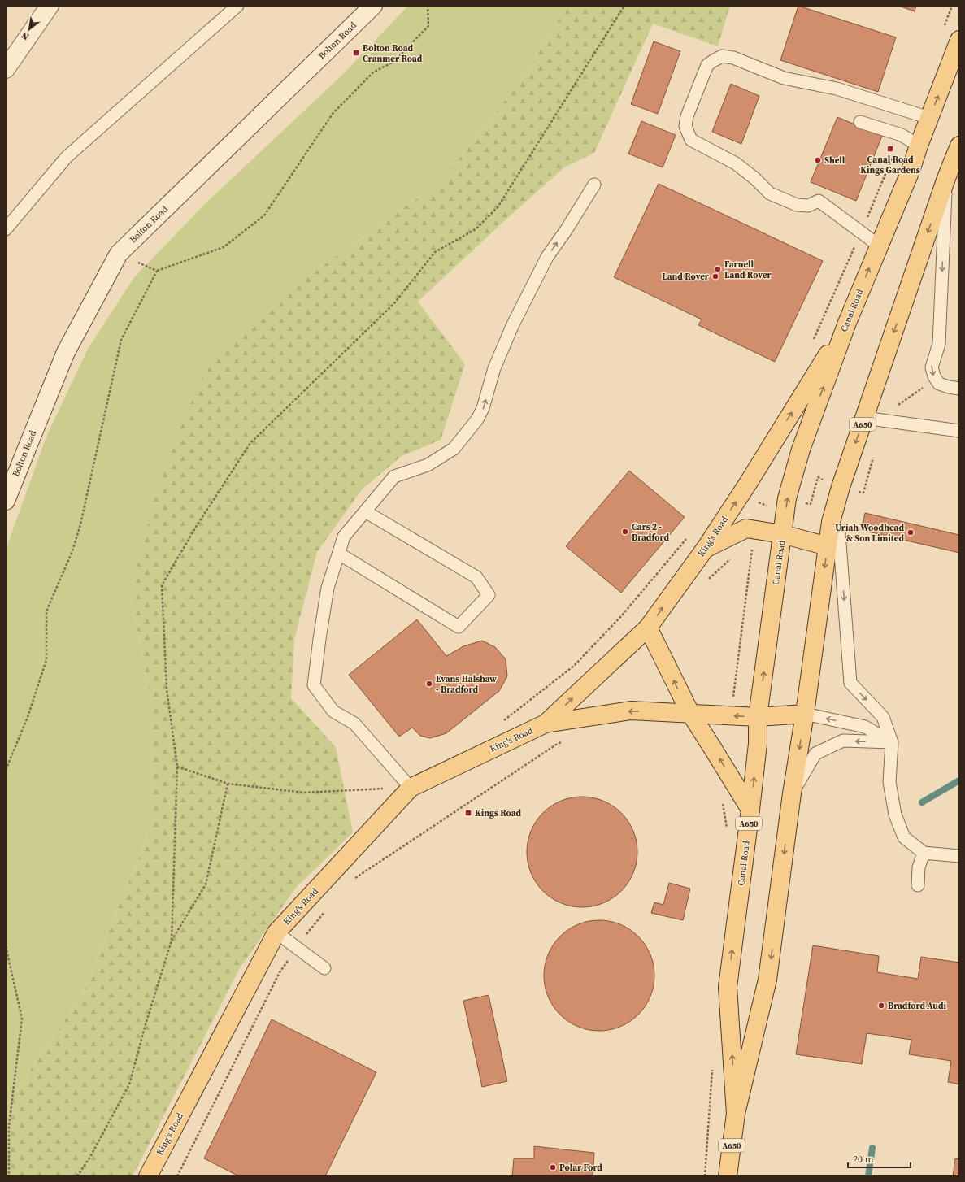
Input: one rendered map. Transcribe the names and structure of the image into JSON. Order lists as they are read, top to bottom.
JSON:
{
  "streets": {
    "main road": ["Canal Road", "A650", "King's Road"],
    "street": ["Bolton Road"]
  },
  "crossings": [
    ["Canal Road", "King's Road"]
  ],
  "places": {
    "transit": ["Bolton Road Cranmer Road", "Canal Road Kings Gardens", "Kings Road"],
    "other": [
      "Shell",
      "Farnell Land Rover",
      "Land Rover",
      "Cars 2 - Bradford",
      "Uriah Woodhead & Son Limited",
      "Evans Halshaw - Bradford",
      "Bradford Audi",
      "Polar Ford"
    ]
  },
  "scale_bar": "20 m",
  "north": "bottom left"
}
